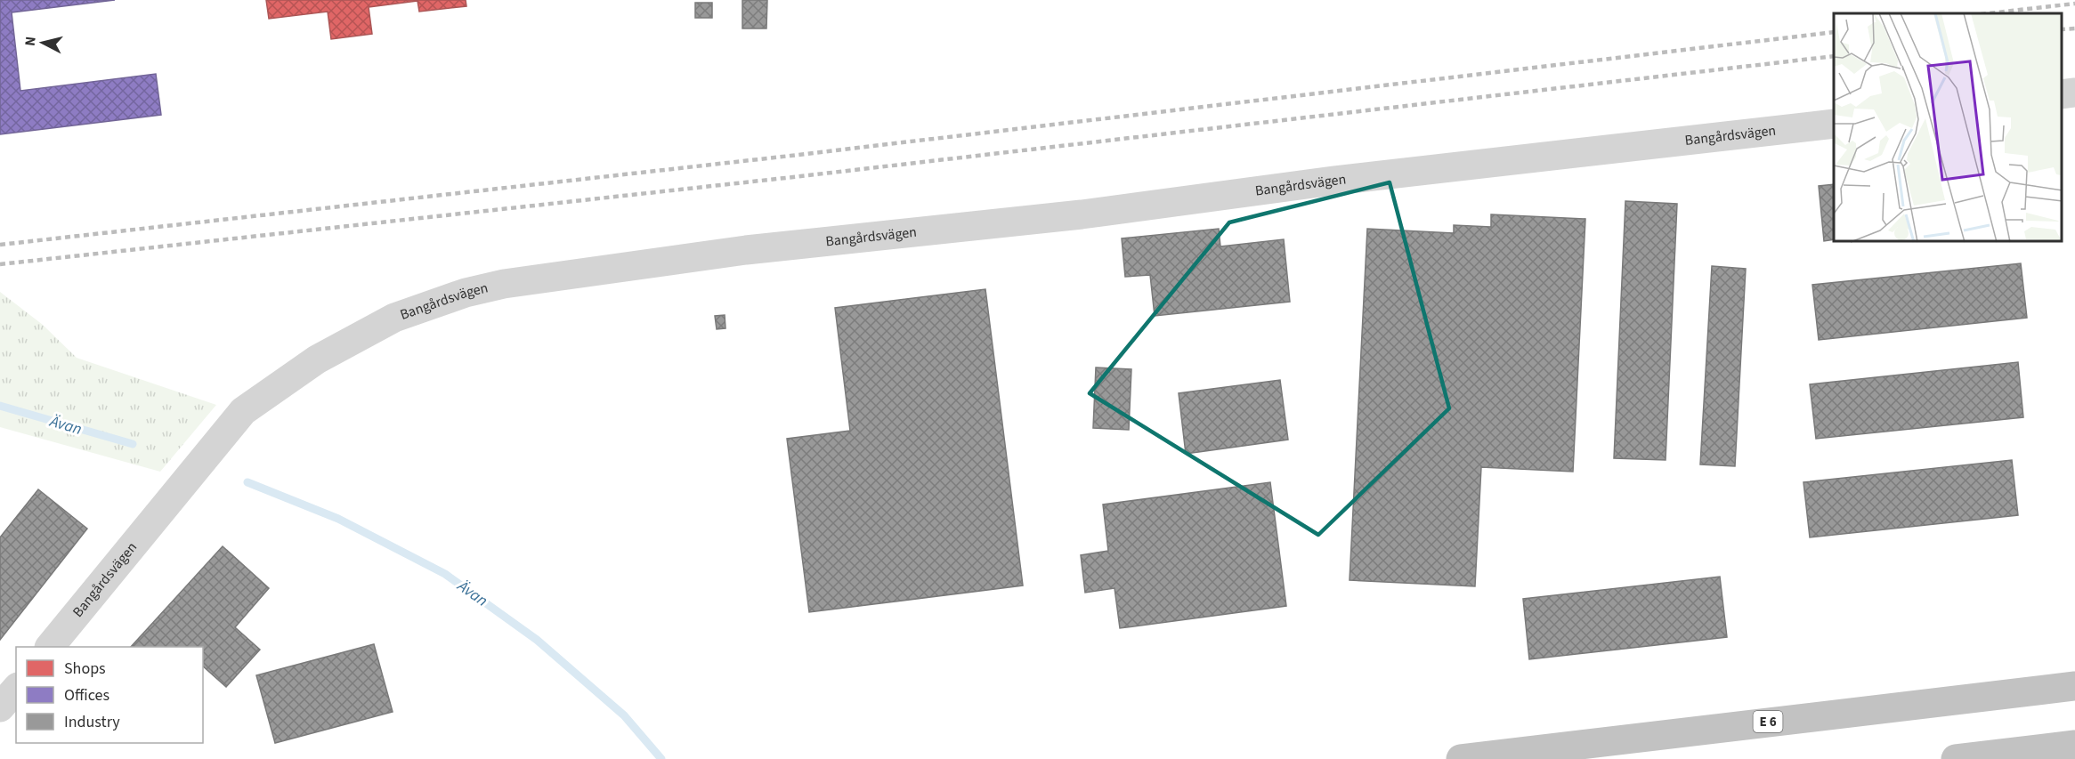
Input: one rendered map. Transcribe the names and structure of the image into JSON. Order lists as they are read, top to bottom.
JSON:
{
  "streets": {
    "highway": ["E 6"],
    "street": ["Bangårdsvägen"]
  },
  "water": ["Ävan"],
  "legend": ["Shops", "Offices", "Industry"],
  "north": "left"
}
